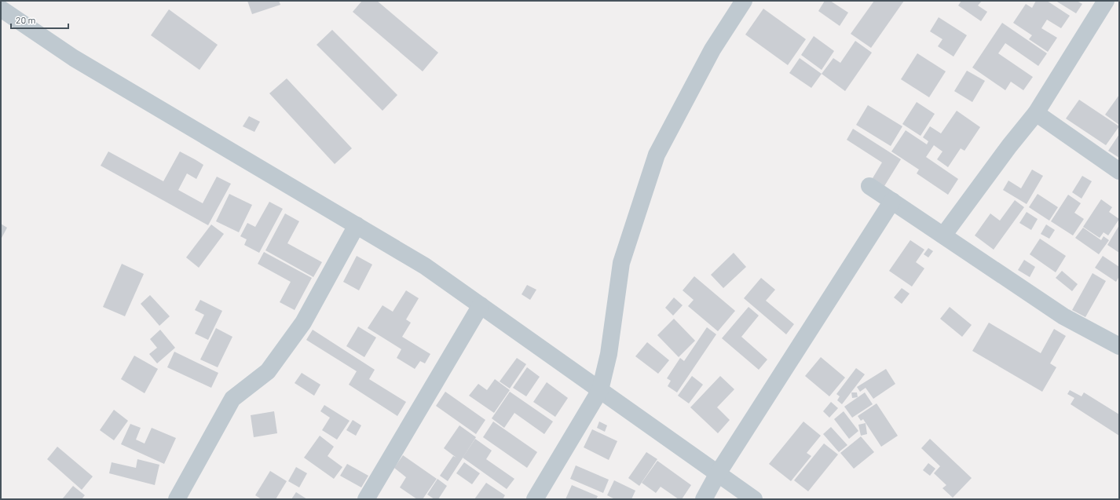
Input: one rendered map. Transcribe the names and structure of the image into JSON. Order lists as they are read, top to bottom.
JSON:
{
  "scale_bar": "20 m"
}
